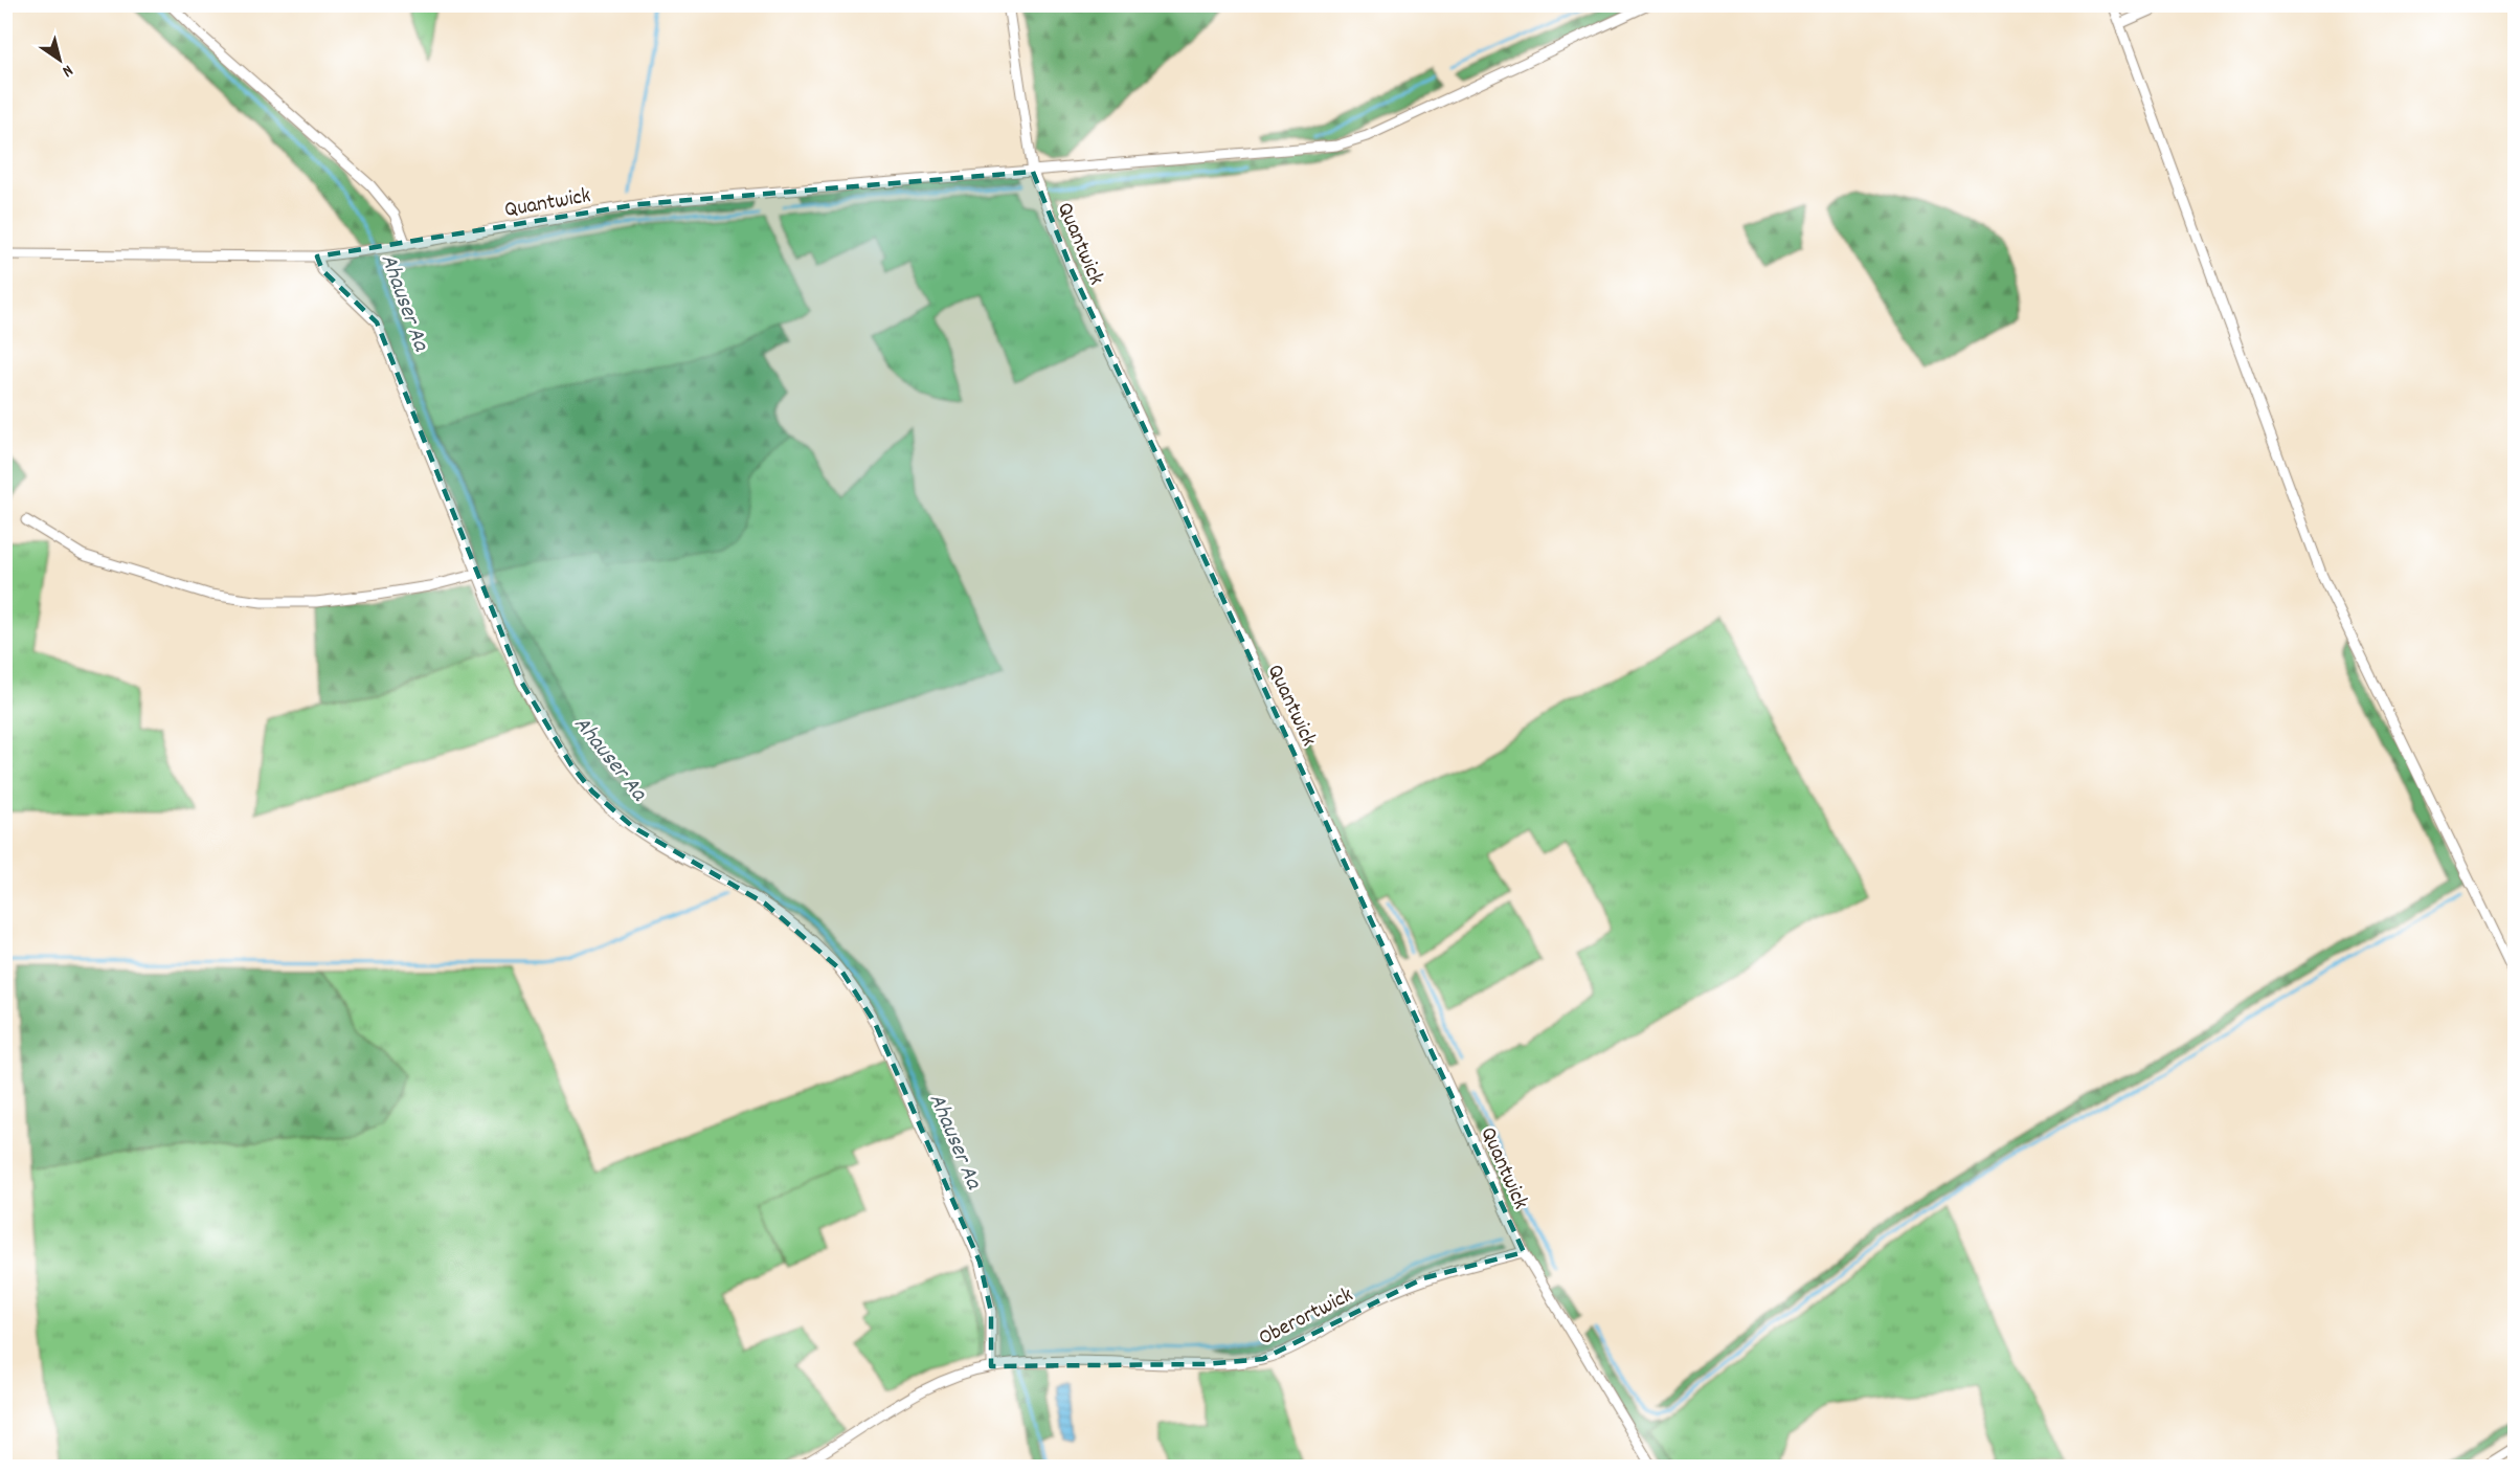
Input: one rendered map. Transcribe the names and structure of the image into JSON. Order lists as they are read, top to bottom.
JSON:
{
  "streets": {
    "street": ["Quantwick", "Oberortwick"]
  },
  "crossings": [
    ["Quantwick", "Oberortwick"]
  ],
  "water": ["Ahauser Aa"],
  "north": "bottom right"
}
